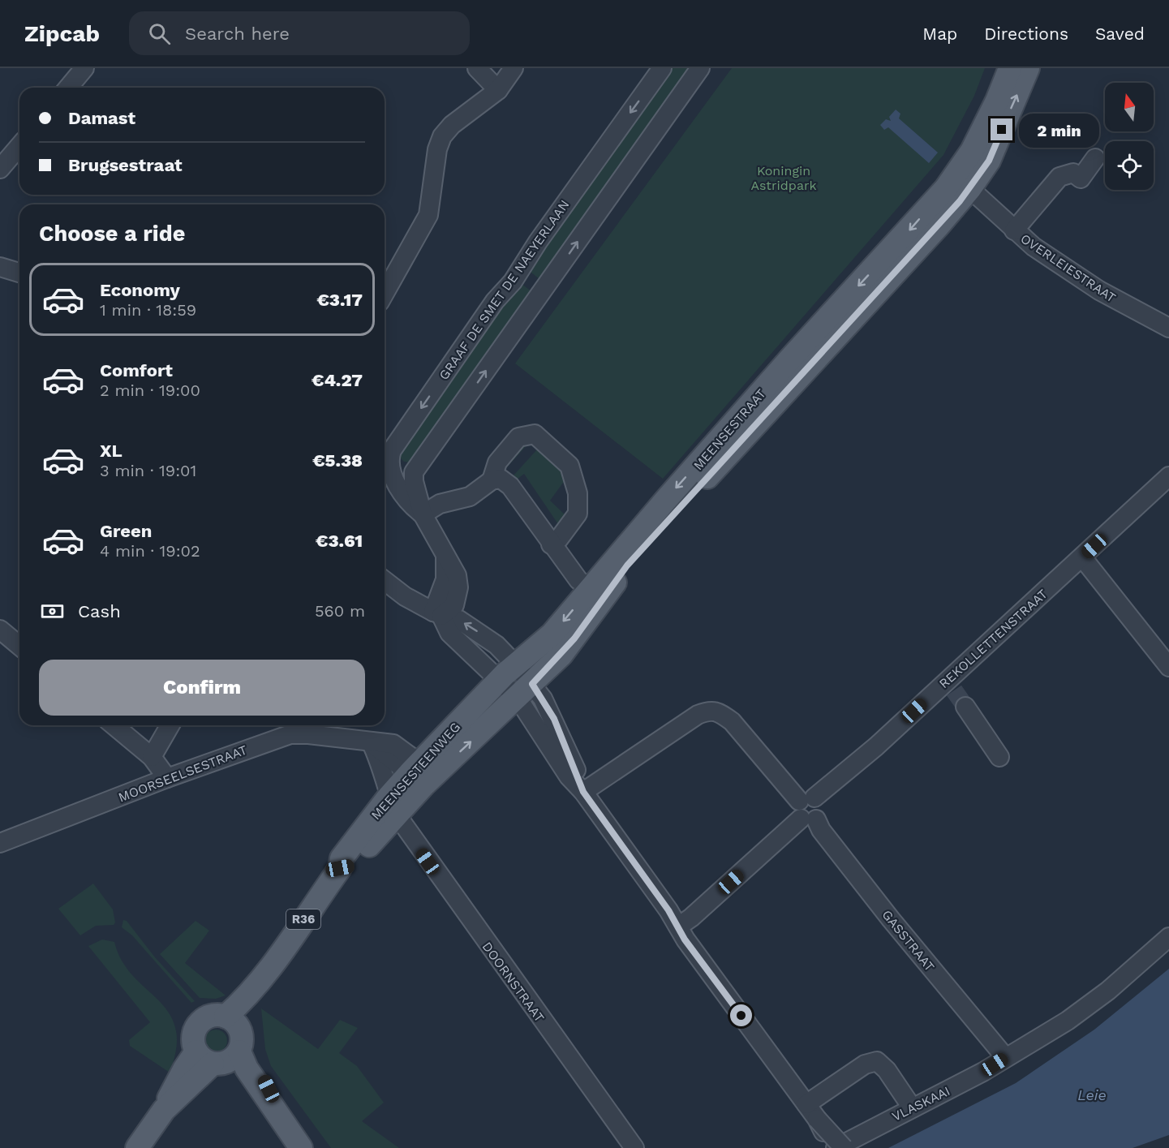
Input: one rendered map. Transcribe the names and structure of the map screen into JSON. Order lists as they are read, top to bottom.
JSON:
{
  "streets": {
    "main road": ["MEENSESTRAAT", "MEENSESTEENWEG", "R36"],
    "street": [
      "OVERLEIESTRAAT",
      "GRAAF DE SMET DE NAEYERLAAN",
      "REKOLLETTENSTRAAT",
      "MOORSEELSESTRAAT",
      "GASSTRAAT",
      "DOORNSTRAAT",
      "VLASKAAI"
    ]
  },
  "crossings": [
    ["OVERLEIESTRAAT", "MEENSESTRAAT"],
    ["OVERLEIESTRAAT", "R36"],
    ["MEENSESTRAAT", "MEENSESTEENWEG"],
    ["MEENSESTRAAT", "R36"],
    ["REKOLLETTENSTRAAT", "GASSTRAAT"],
    ["MEENSESTEENWEG", "MOORSEELSESTRAAT"],
    ["MEENSESTEENWEG", "R36"],
    ["MEENSESTEENWEG", "DOORNSTRAAT"],
    ["GASSTRAAT", "VLASKAAI"]
  ],
  "water": ["Leie"],
  "parks": ["Koningin Astridpark"],
  "north": "top",
  "page": {
    "header": "Zipcab",
    "search": "Search here",
    "nav": ["Map", "Directions", "Saved"],
    "banner": ["Damast", "Brugsestraat"],
    "bubble": "2 min",
    "heading": "Choose a ride",
    "list": [
      {
        "name": "Economy",
        "note": "1 min · 18:59",
        "value": "€3.17"
      },
      {
        "name": "Comfort",
        "note": "2 min · 19:00",
        "value": "€4.27"
      },
      {
        "name": "XL",
        "note": "3 min · 19:01",
        "value": "€5.38"
      },
      {
        "name": "Green",
        "note": "4 min · 19:02",
        "value": "€3.61"
      }
    ],
    "pay": ["Cash", "560 m"],
    "buttons": "Confirm"
  }
}
